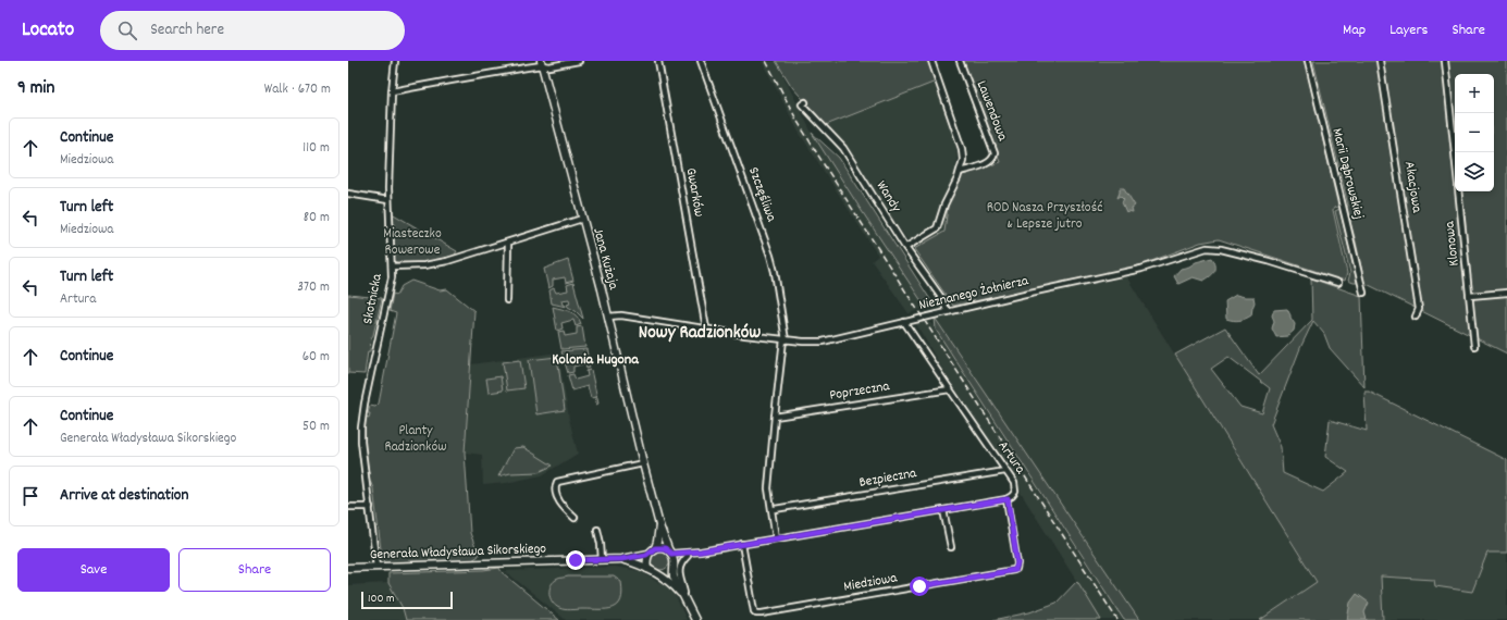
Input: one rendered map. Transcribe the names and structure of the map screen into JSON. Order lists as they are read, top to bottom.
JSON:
{
  "streets": {
    "street": [
      "Lawendowa",
      "Marii Dąbrowskiej",
      "Akacjowa",
      "Gwarków",
      "Szczęśliwa",
      "Wandy",
      "Klonowa",
      "Jana Kużaja",
      "Nieznanego Żołnierza",
      "Skotnicka",
      "Poprzeczna",
      "Artura",
      "Bezpieczna",
      "Generała Władysława Sikorskiego",
      "Miedziowa"
    ]
  },
  "crossings": [
    ["Gwarków", "Nieznanego Żołnierza"],
    ["Szczęśliwa", "Nieznanego Żołnierza"],
    ["Szczęśliwa", "Poprzeczna"],
    ["Wandy", "Nieznanego Żołnierza"],
    ["Jana Kużaja", "Nieznanego Żołnierza"],
    ["Nieznanego Żołnierza", "Artura"],
    ["Skotnicka", "Generała Władysława Sikorskiego"],
    ["Poprzeczna", "Artura"],
    ["Artura", "Bezpieczna"],
    ["Artura", "Miedziowa"]
  ],
  "districts": ["Nowy Radzionków", "Kolonia Hugona"],
  "parks": ["ROD Nasza Przyszłość & Lepsze jutro", "Miasteczko Rowerowe", "Planty Radzionków"],
  "scale_bar": "100 m",
  "page": {
    "header": "Locato",
    "search": "Search here",
    "nav": ["Map", "Layers", "Share"],
    "heading": ["9 min", "Walk · 670 m"],
    "map_buttons": ["+", "−"],
    "list": [
      ["Continue", "Miedziowa", "110 m"],
      ["Turn left", "Miedziowa", "80 m"],
      ["Turn left", "Artura", "370 m"],
      ["Continue", "60 m"],
      ["Continue", "Generała Władysława Sikorskiego", "50 m"],
      "Arrive at destination"
    ],
    "buttons": ["Save", "Share"],
    "scale": "100 m"
  }
}
